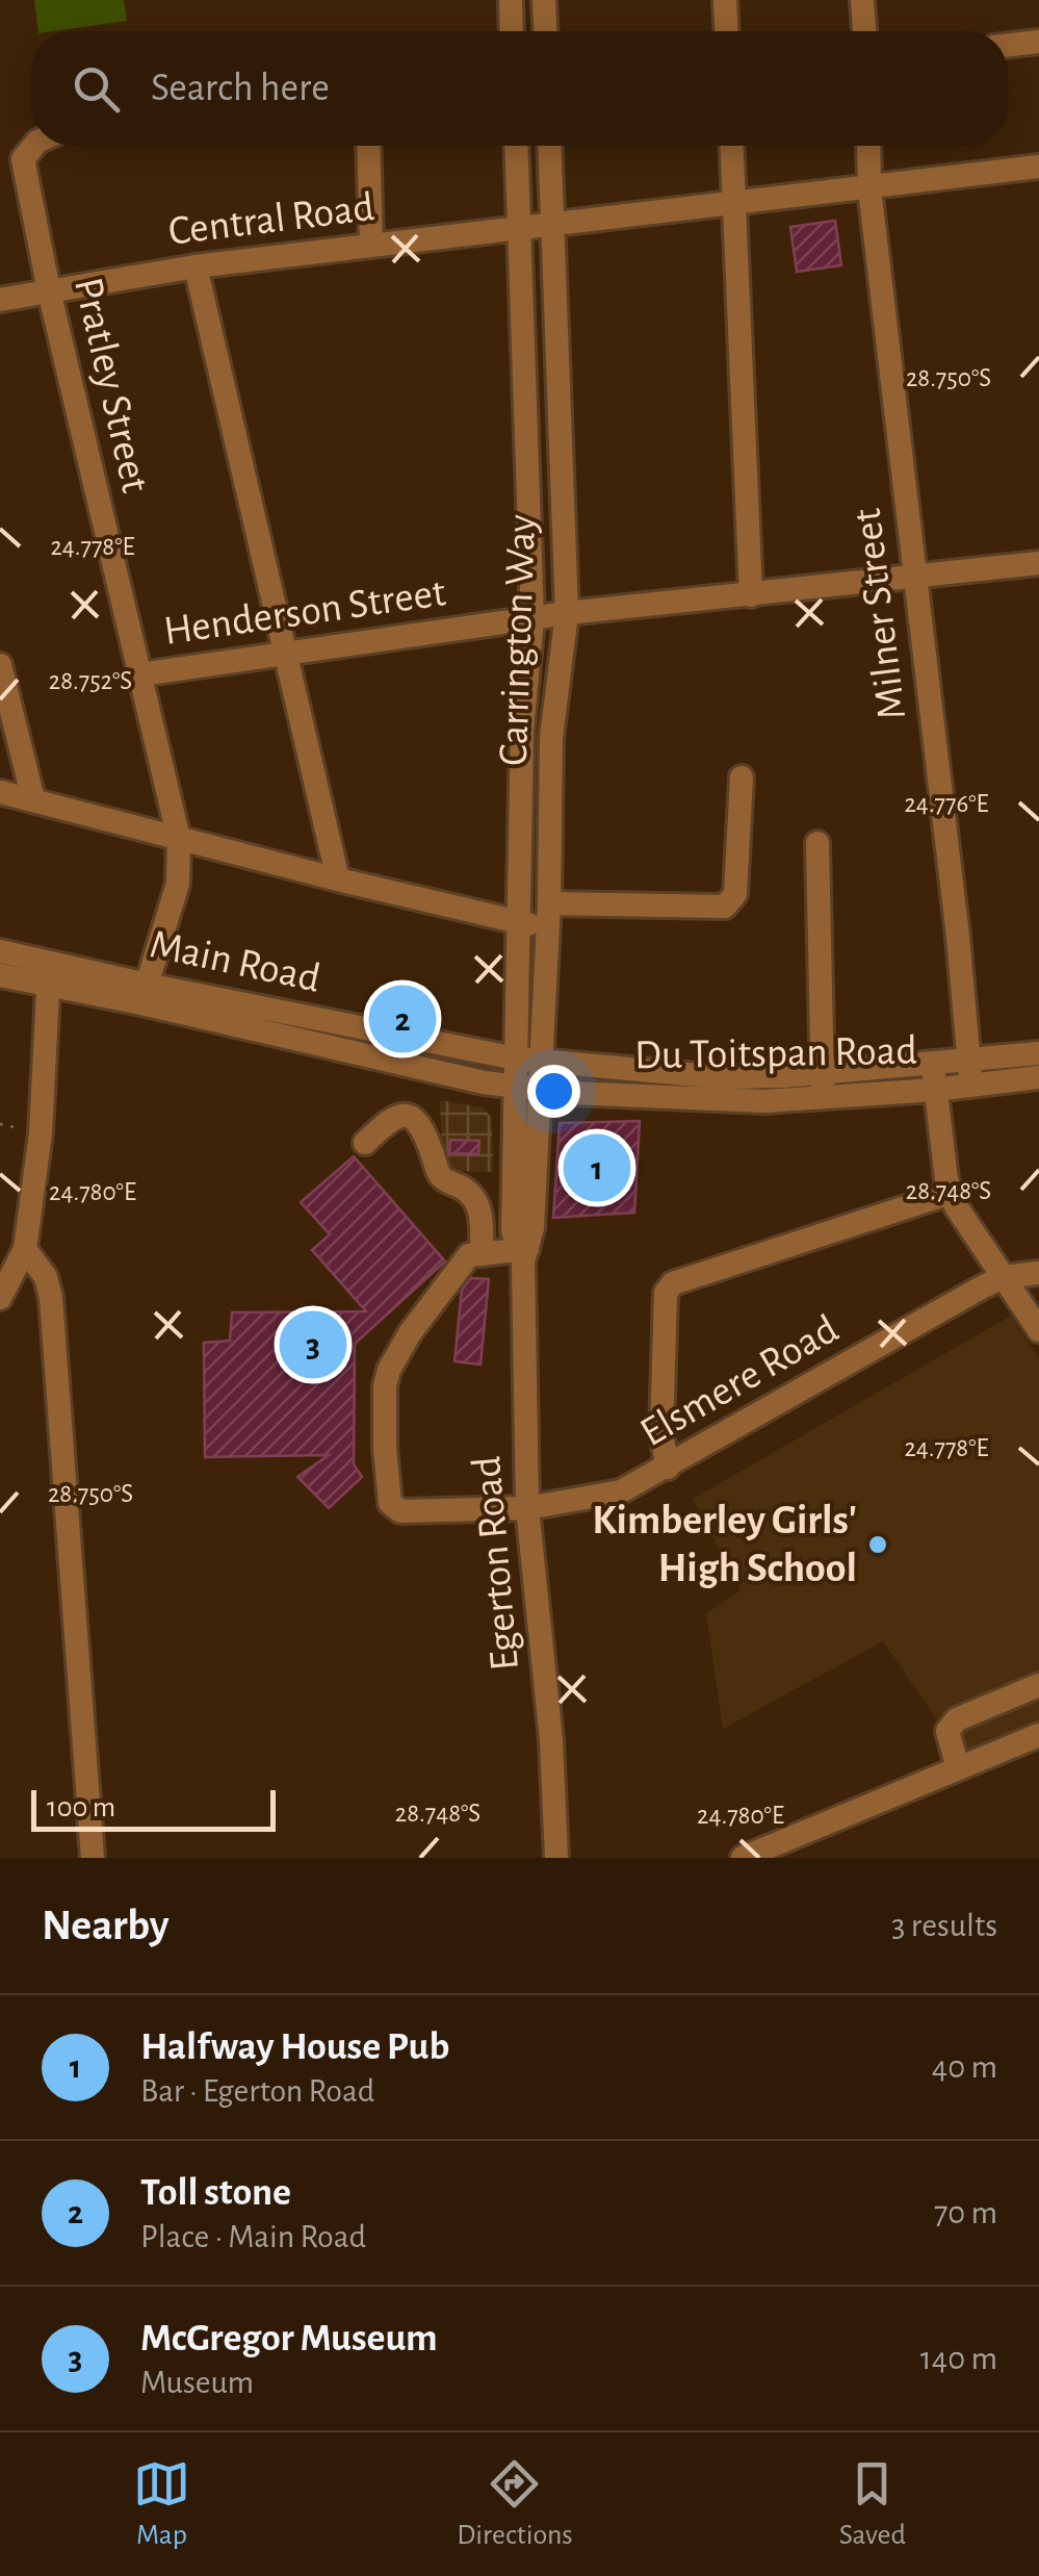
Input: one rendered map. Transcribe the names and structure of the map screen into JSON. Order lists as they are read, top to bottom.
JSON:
{
  "streets": {
    "street": [
      "Central Road",
      "Pratley Street",
      "Henderson Street",
      "Milner Street",
      "Carrington Way",
      "Main Road",
      "Du Toitspan Road",
      "Elsmere Road",
      "Egerton Road"
    ]
  },
  "crossings": [
    ["Central Road", "Pratley Street"],
    ["Central Road", "Milner Street"],
    ["Central Road", "Carrington Way"],
    ["Pratley Street", "Henderson Street"],
    ["Pratley Street", "Main Road"],
    ["Henderson Street", "Milner Street"],
    ["Henderson Street", "Carrington Way"],
    ["Milner Street", "Du Toitspan Road"],
    ["Carrington Way", "Main Road"],
    ["Carrington Way", "Du Toitspan Road"],
    ["Carrington Way", "Egerton Road"],
    ["Main Road", "Du Toitspan Road"],
    ["Main Road", "Egerton Road"],
    ["Du Toitspan Road", "Egerton Road"],
    ["Elsmere Road", "Egerton Road"]
  ],
  "places": ["Kimberley Girls' High School"],
  "scale_bar": "100 m",
  "page": {
    "search": "Search here",
    "pins": ["2", "1", "3"],
    "scale": "100 m",
    "heading": ["Nearby", "3 results"],
    "list": [
      {
        "mark": "1",
        "name": "Halfway House Pub",
        "note": "Bar · Egerton Road",
        "value": "40 m"
      },
      {
        "mark": "2",
        "name": "Toll stone",
        "note": "Place · Main Road",
        "value": "70 m"
      },
      {
        "mark": "3",
        "name": "McGregor Museum",
        "note": "Museum",
        "value": "140 m"
      }
    ],
    "nav": ["Map", "Directions", "Saved"]
  },
  "coordinates": [
    "28.750°S",
    "24.778°E",
    "28.752°S",
    "24.776°E",
    "28.748°S",
    "24.780°E"
  ]
}
